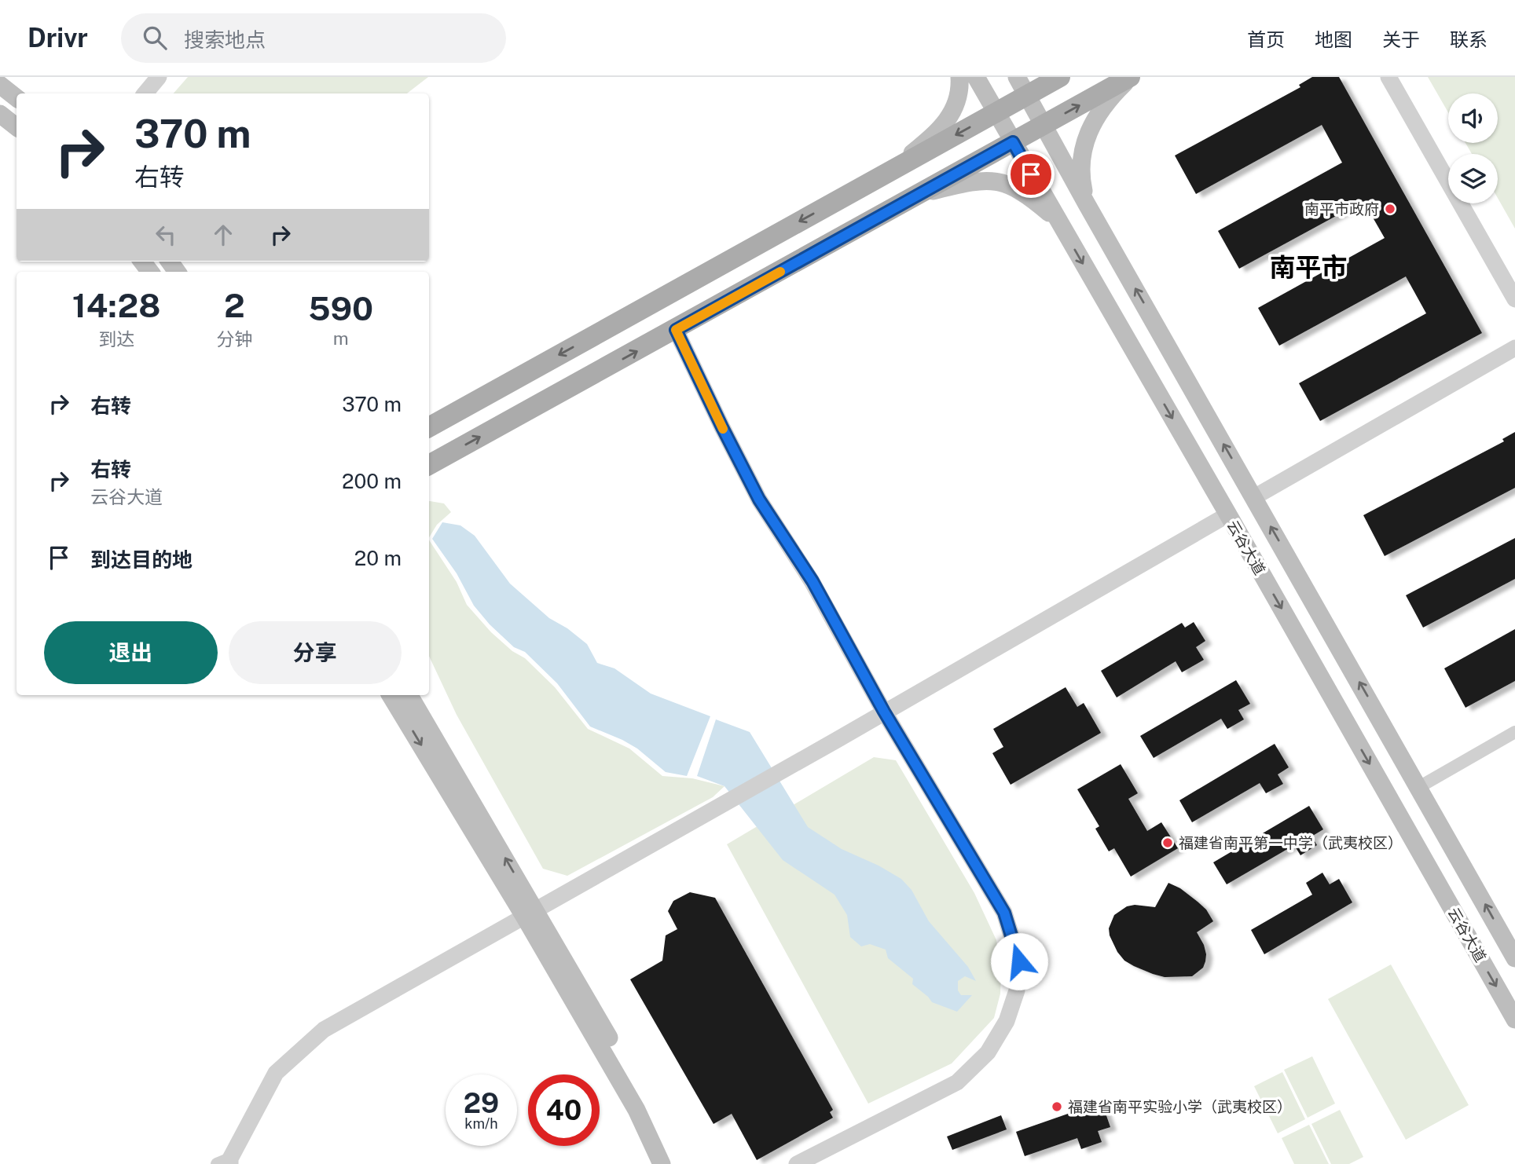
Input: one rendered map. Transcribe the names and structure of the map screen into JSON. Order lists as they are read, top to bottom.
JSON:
{
  "streets": {
    "main road": ["云谷大道"]
  },
  "districts": ["南平市"],
  "places": ["南平市政府", "福建省南平第一中学（武夷校区）", "福建省南平实验小学（武夷校区）"],
  "page": {
    "header": "Drivr",
    "search": "搜索地点",
    "nav": [
      "首页",
      "地图",
      "关于",
      "联系"
    ],
    "turn": ["370 m", "右转"],
    "eta": [
      "14:28",
      "到达",
      "2",
      "分钟",
      "590",
      "m"
    ],
    "list": [
      {
        "name": "右转",
        "value": "370 m"
      },
      {
        "name": "右转",
        "note": "云谷大道",
        "value": "200 m"
      },
      {
        "name": "到达目的地",
        "value": "20 m"
      }
    ],
    "buttons": ["退出", "分享"],
    "speed": "29 km/h",
    "limit": "40"
  }
}
